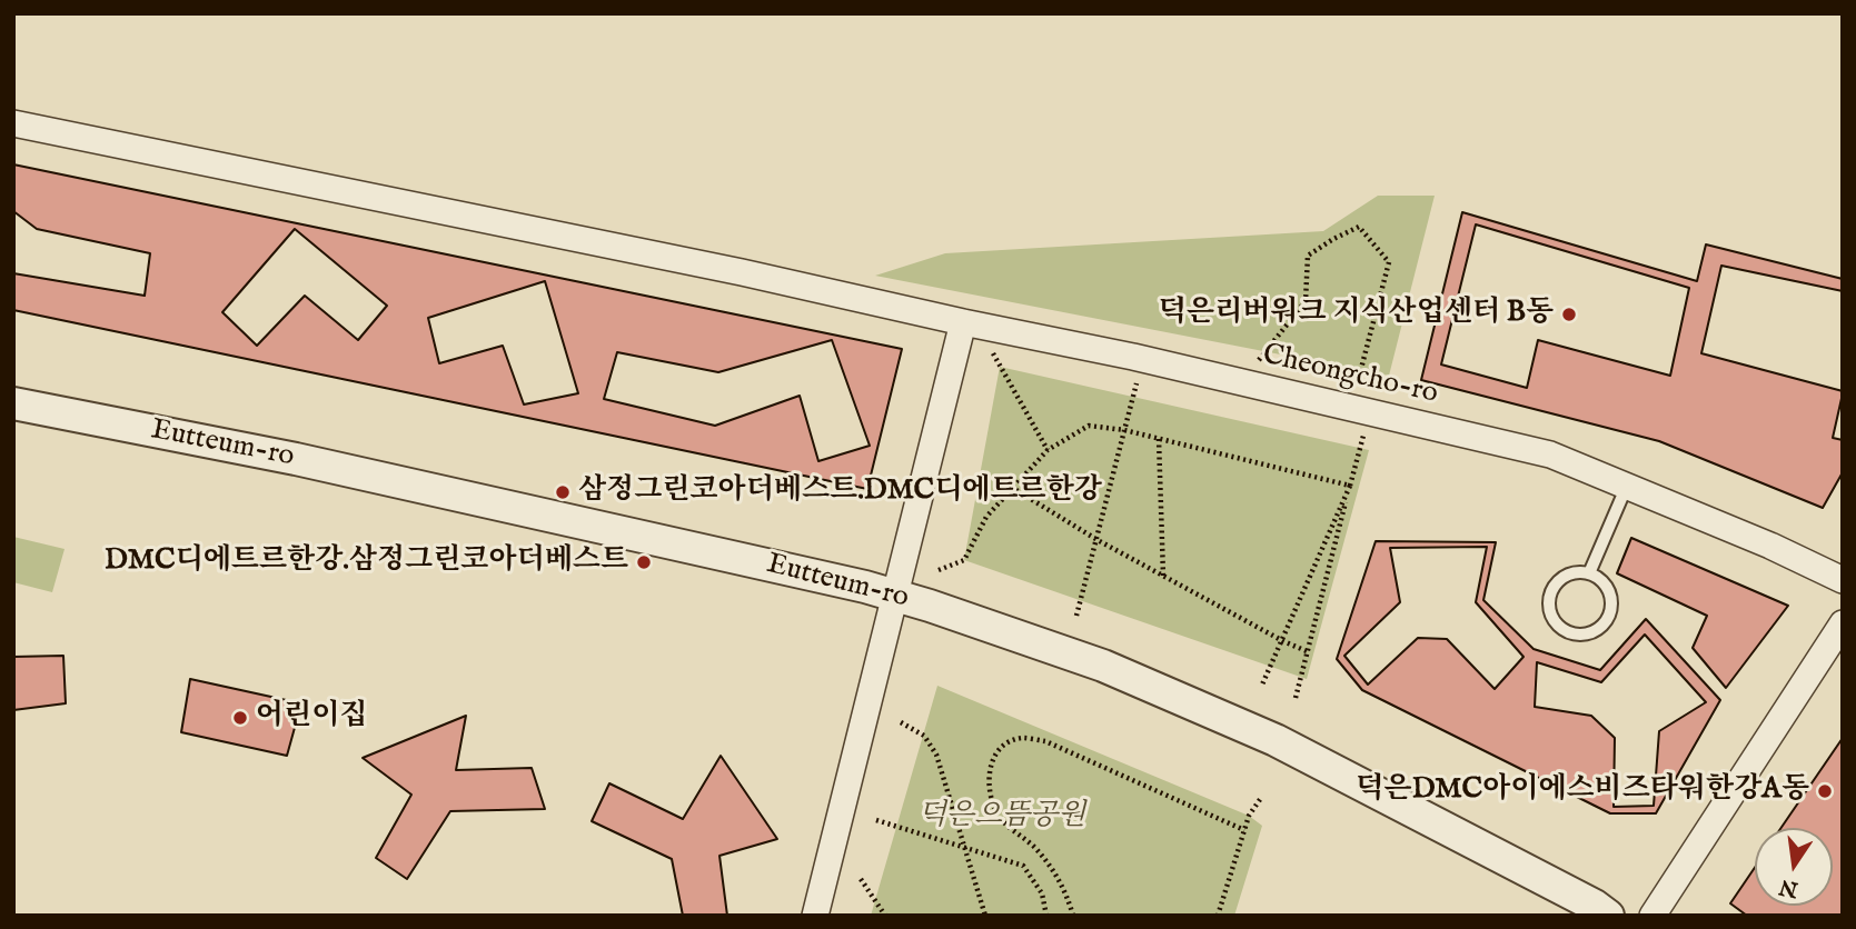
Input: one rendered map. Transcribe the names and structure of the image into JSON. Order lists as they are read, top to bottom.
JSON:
{
  "streets": {
    "street": ["Cheongcho-ro", "Eutteum-ro"]
  },
  "parks": ["덕은으뜸공원"],
  "places": [
    "덕은리버워크 지식산업센터 B동",
    "삼정그린코아더베스트.DMC디에트르한강",
    "DMC디에트르한강.삼정그린코아더베스트",
    "어린이집",
    "덕은DMC아이에스비즈타워한강A동"
  ],
  "north": "bottom"
}
